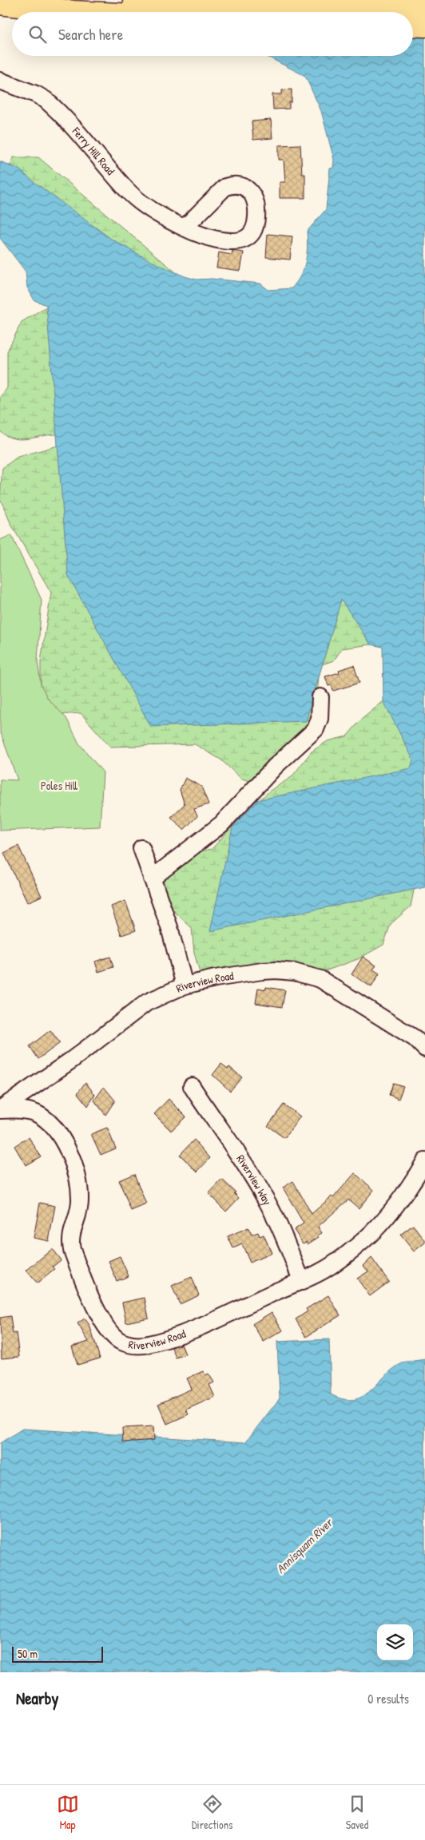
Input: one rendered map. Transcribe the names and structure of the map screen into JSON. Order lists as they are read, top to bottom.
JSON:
{
  "streets": {
    "street": ["Ferry Hill Road", "Riverview Road", "Riverview Way"]
  },
  "crossings": [
    ["Riverview Road", "Riverview Way"]
  ],
  "water": ["Annisquam River"],
  "parks": ["Poles Hill"],
  "scale_bar": "50 m",
  "page": {
    "search": "Search here",
    "scale": "50 m",
    "heading": ["Nearby", "0 results"],
    "nav": ["Map", "Directions", "Saved"]
  }
}
